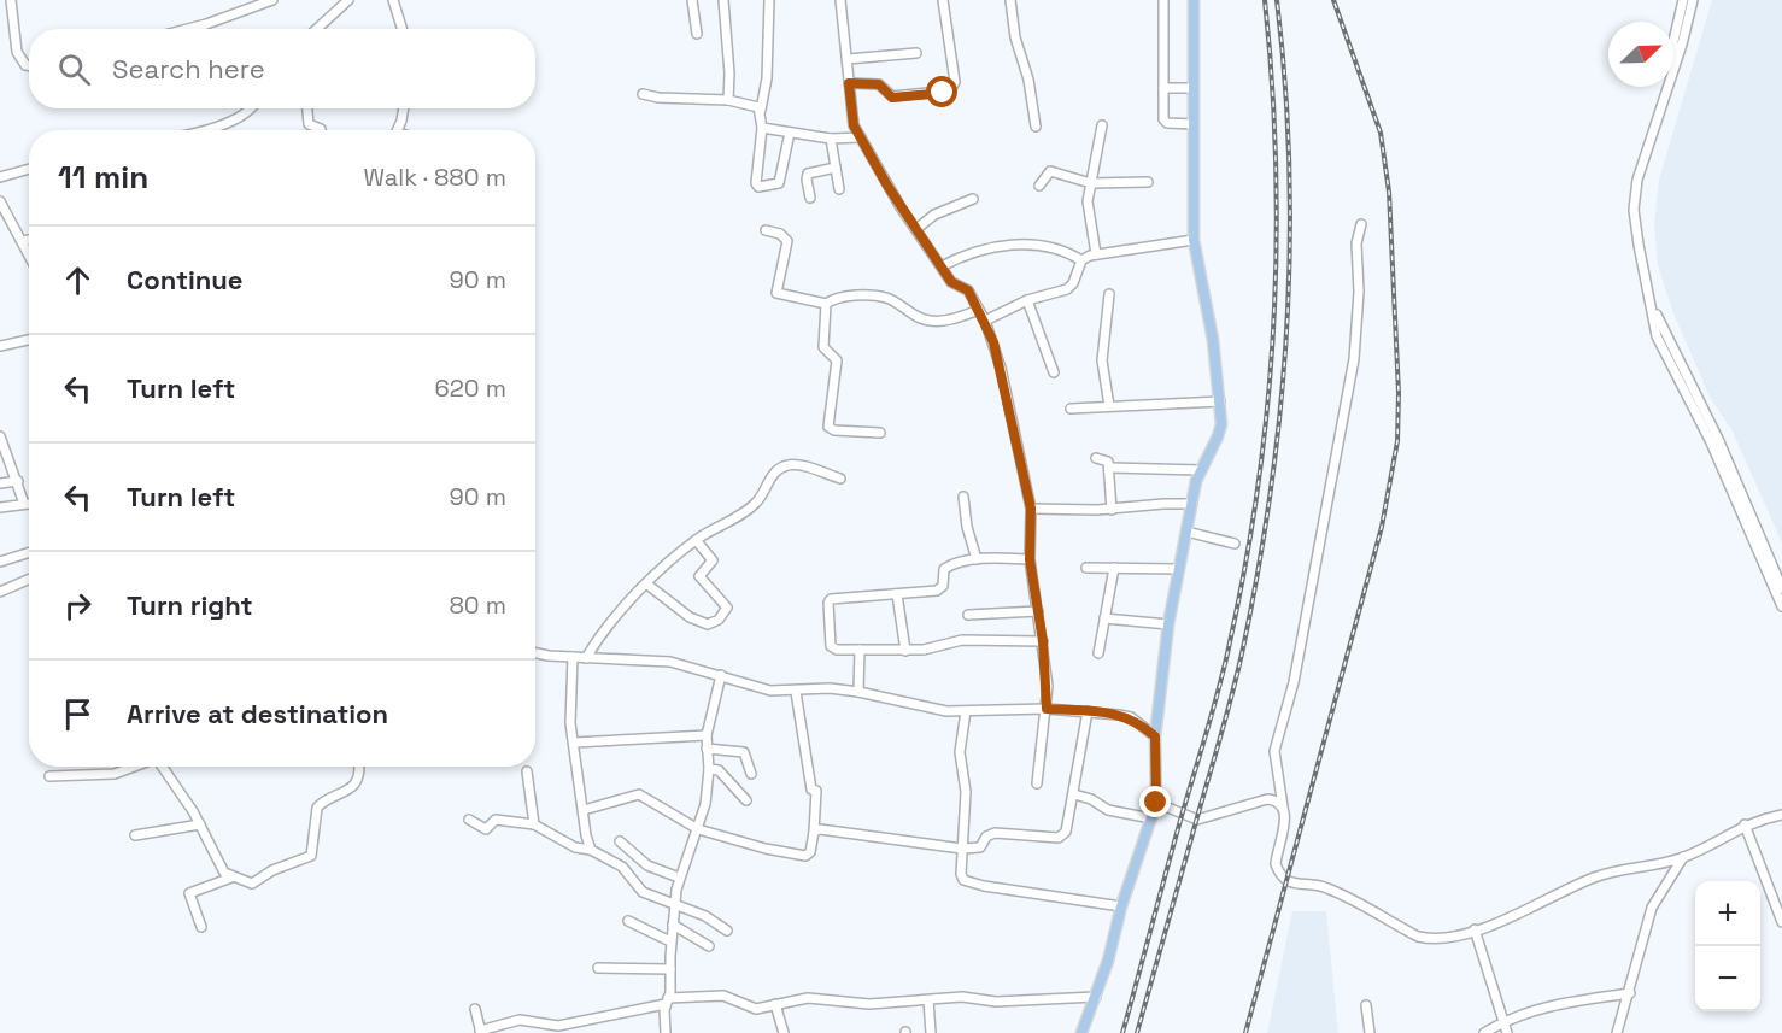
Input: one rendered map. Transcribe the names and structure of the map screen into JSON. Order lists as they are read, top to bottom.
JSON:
{
  "north": "top right",
  "page": {
    "search": "Search here",
    "heading": ["11 min", "Walk · 880 m"],
    "list": [
      ["Continue", "90 m"],
      ["Turn left", "620 m"],
      ["Turn left", "90 m"],
      ["Turn right", "80 m"],
      "Arrive at destination"
    ],
    "map_buttons": ["+", "−"]
  }
}
